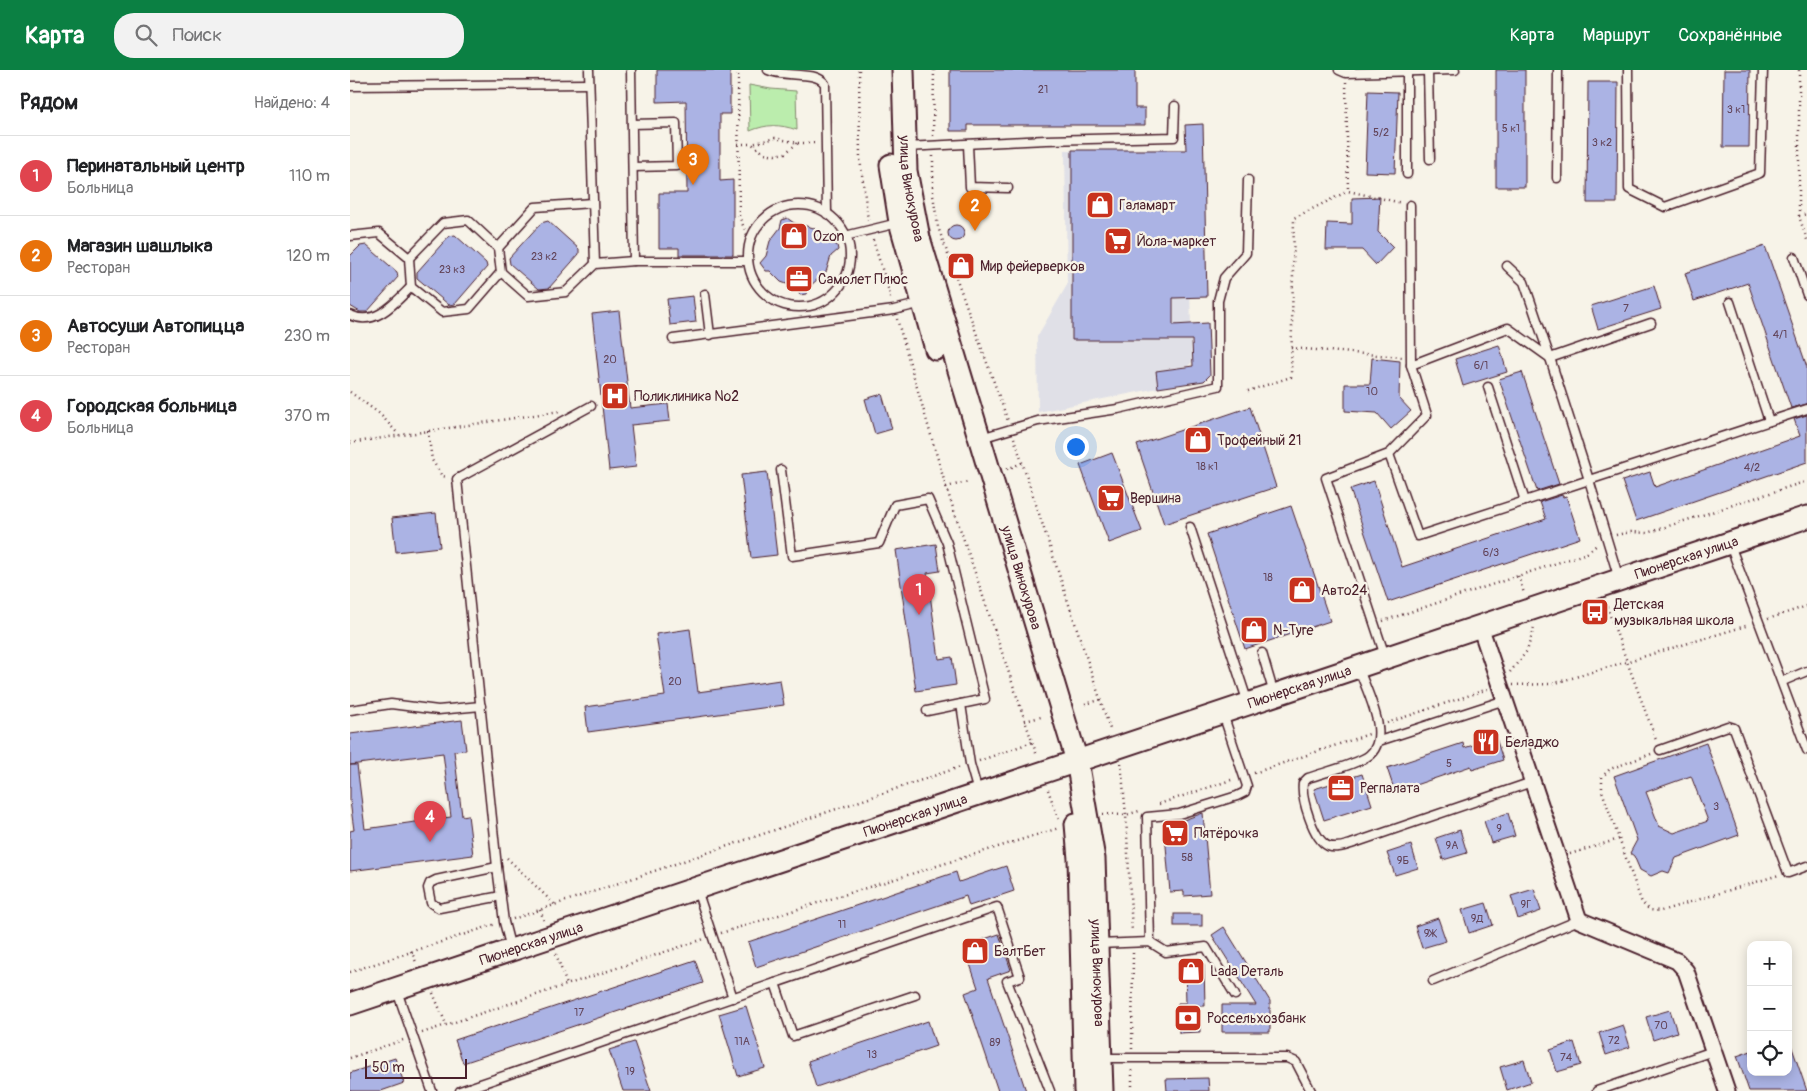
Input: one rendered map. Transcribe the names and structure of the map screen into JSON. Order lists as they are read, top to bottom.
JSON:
{
  "streets": {
    "main road": ["улица Винокурова", "Пионерская улица"]
  },
  "crossings": [
    ["улица Винокурова", "Пионерская улица"]
  ],
  "places": {
    "shop": [
      "Галамарт",
      "Ozon",
      "Мир фейерверков",
      "Трофейный 21",
      "Авто24",
      "N-Tyre",
      "БалтБет",
      "Lada Dеталь"
    ],
    "supermarket": ["Йола-маркет", "Вершина", "Пятёрочка"],
    "office": ["Самолет Плюс", "Регпалата"],
    "hospital": ["Поликлиника №2"],
    "bus stop": ["Детская музыкальная школа"],
    "restaurant": ["Беладжо"],
    "bank": ["Россельхозбанк"]
  },
  "house_numbers": [
    "21",
    "3 к1",
    "5 к1",
    "5/2",
    "3 к2",
    "23 к2",
    "23 к3",
    "7",
    "4/1",
    "20",
    "6/1",
    "10",
    "18 к1",
    "4/2",
    "6/3",
    "18",
    "20",
    "5",
    "3",
    "9",
    "9А",
    "58",
    "9Б",
    "9Г",
    "9Д",
    "11",
    "9Ж",
    "17",
    "70",
    "72",
    "11А",
    "89",
    "13",
    "74",
    "19"
  ],
  "scale_bar": "50 m",
  "page": {
    "header": "Карта",
    "search": "Поиск",
    "nav": ["Карта", "Маршрут", "Сохранённые"],
    "heading": ["Рядом", "Найдено: 4"],
    "list": [
      {
        "mark": "1",
        "name": "Перинатальный центр",
        "note": "Больница",
        "value": "110 m"
      },
      {
        "mark": "2",
        "name": "Магазин шашлыка",
        "note": "Ресторан",
        "value": "120 m"
      },
      {
        "mark": "3",
        "name": "Автосуши Автопицца",
        "note": "Ресторан",
        "value": "230 m"
      },
      {
        "mark": "4",
        "name": "Городская больница",
        "note": "Больница",
        "value": "370 m"
      }
    ],
    "pins": [
      "3",
      "2",
      "1",
      "4"
    ],
    "map_buttons": ["+", "−"],
    "scale": "50 m"
  }
}
